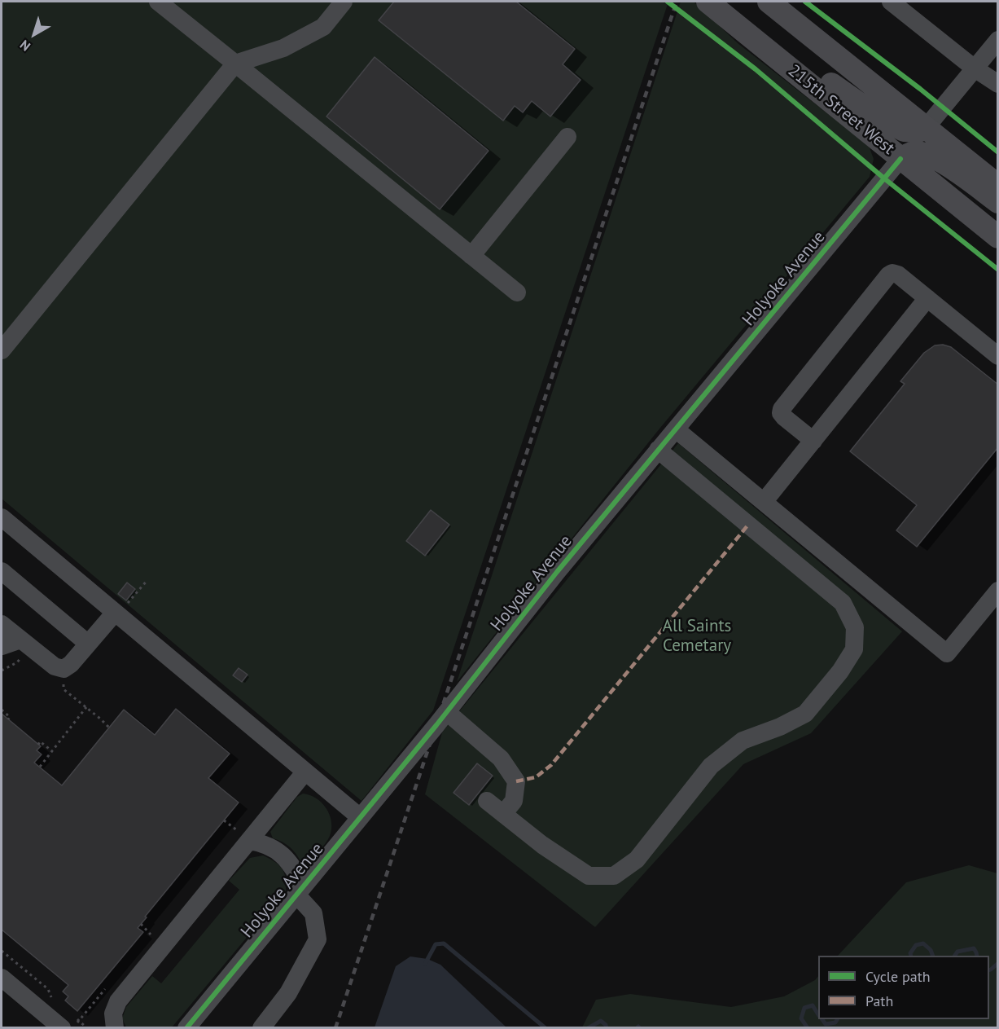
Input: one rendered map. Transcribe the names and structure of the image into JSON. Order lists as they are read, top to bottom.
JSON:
{
  "streets": {
    "main road": ["215th Street West"],
    "street": ["Holyoke Avenue"]
  },
  "crossings": [
    ["215th Street West", "Holyoke Avenue"]
  ],
  "parks": ["All Saints Cemetary"],
  "legend": ["Cycle path", "Path"],
  "north": "bottom left"
}
